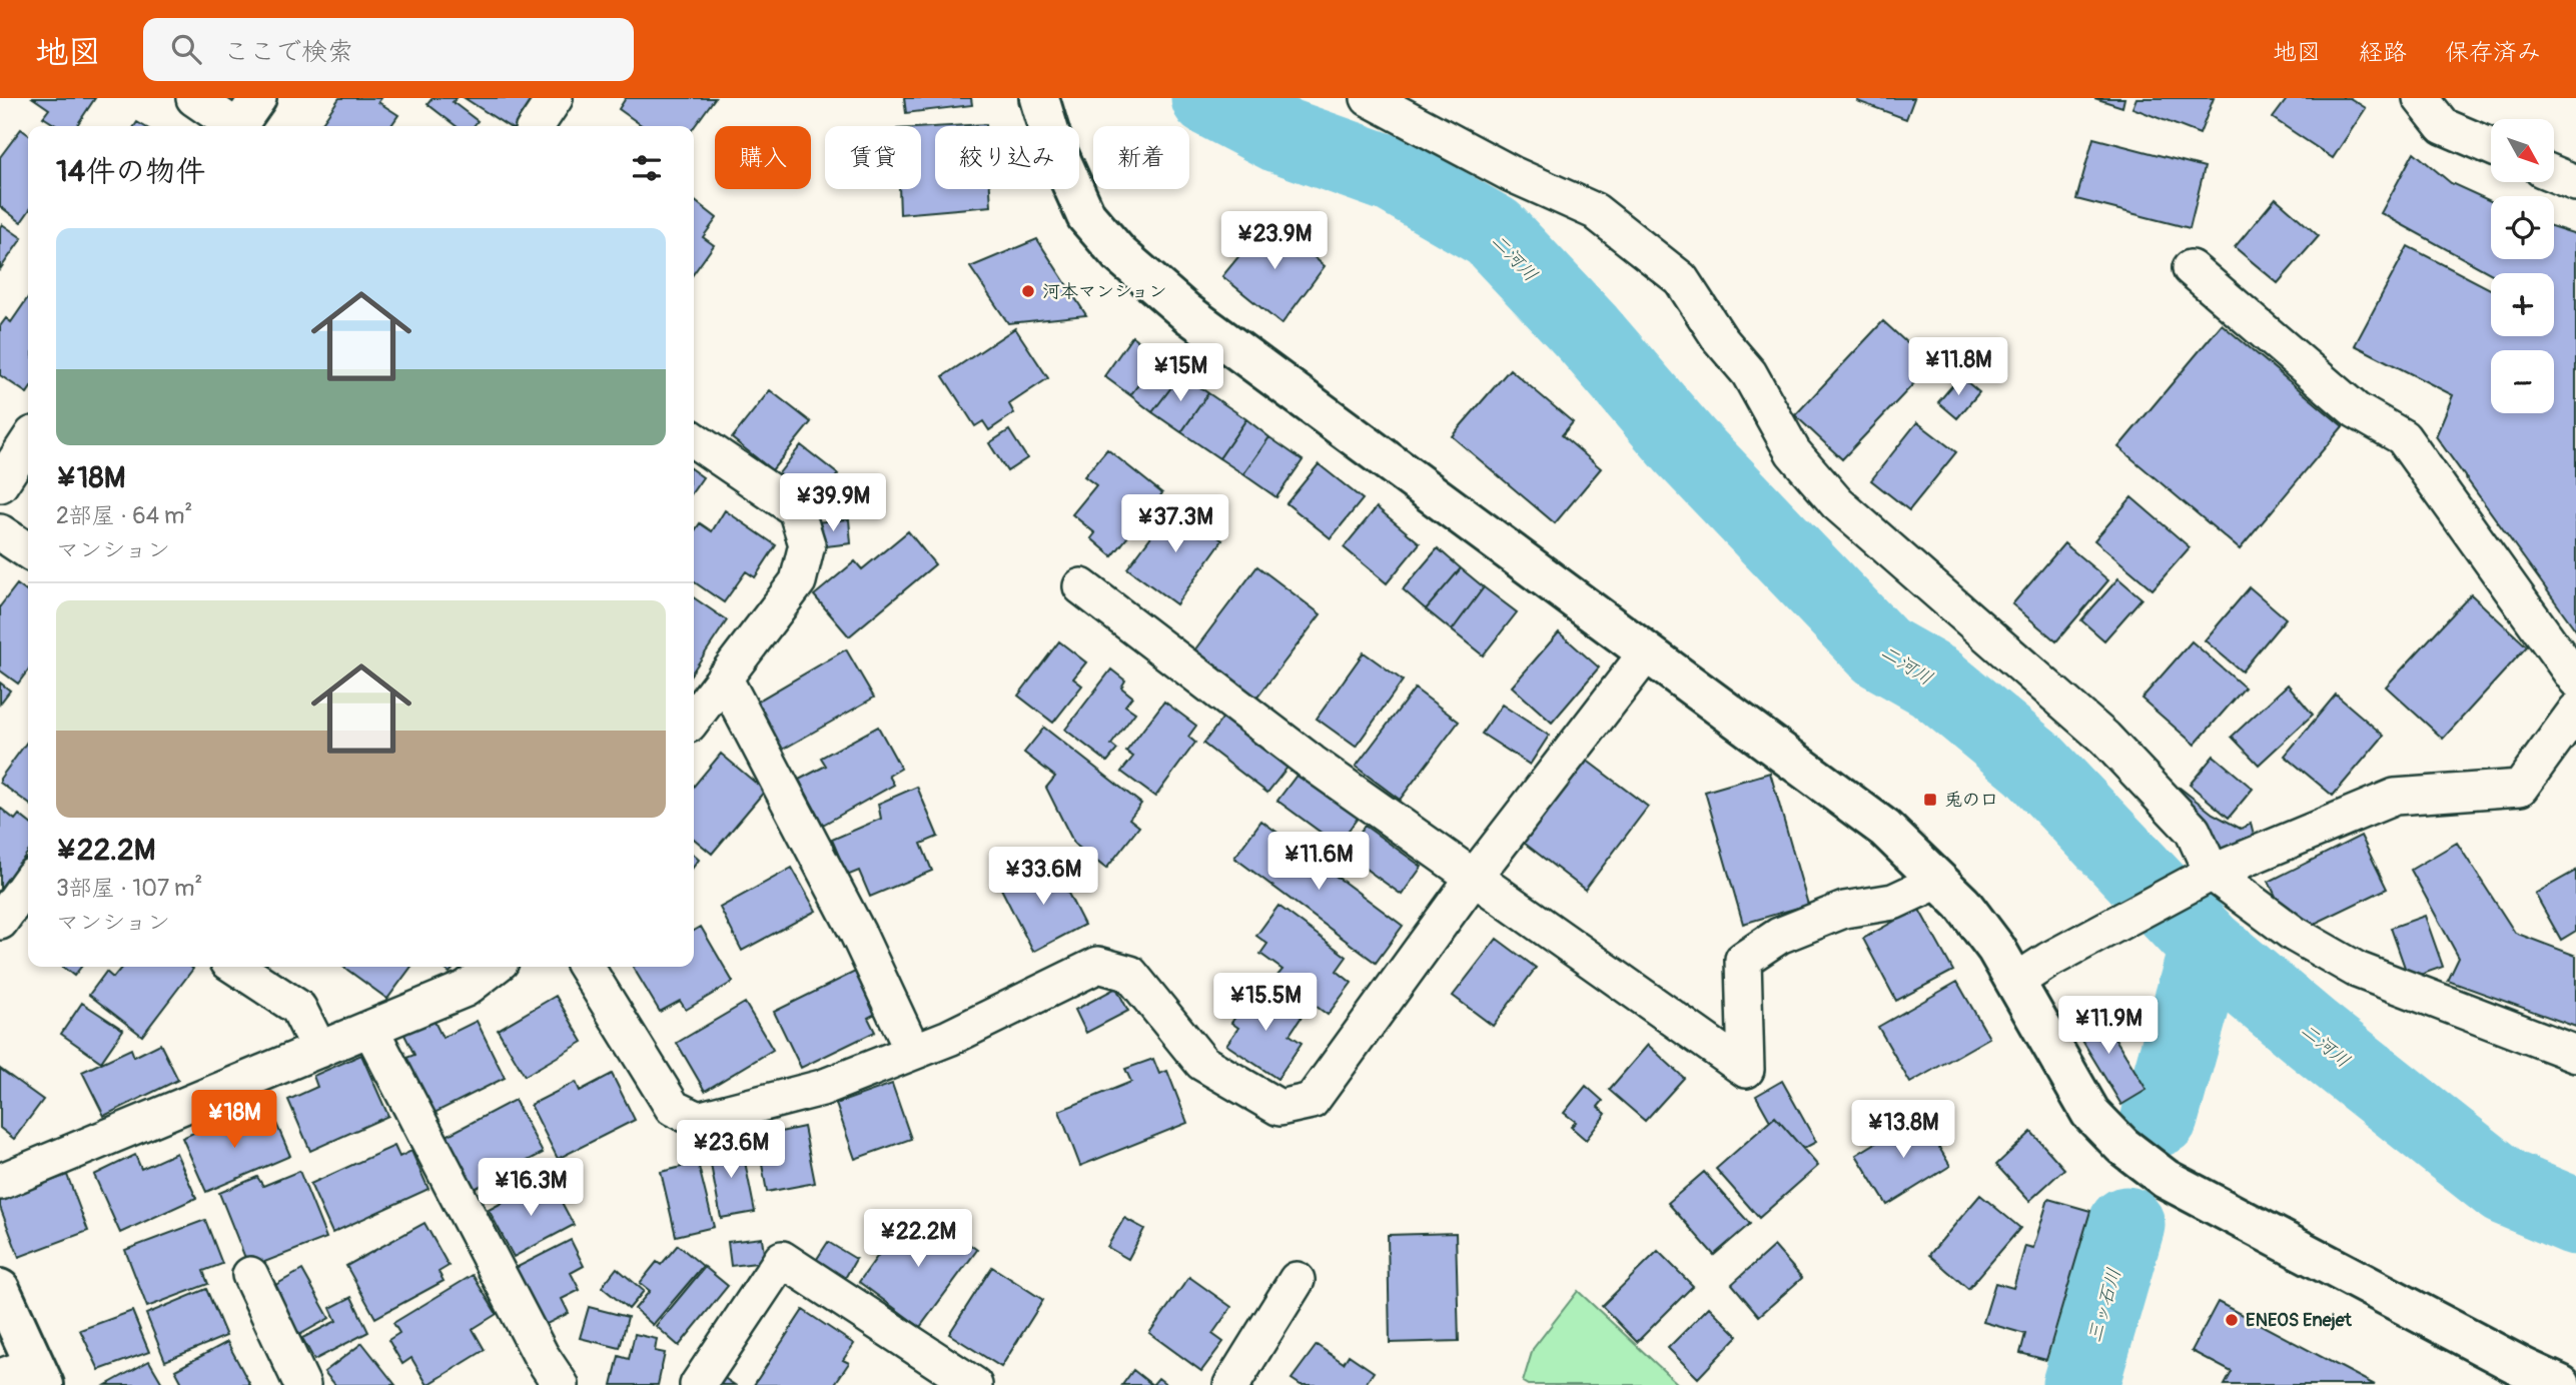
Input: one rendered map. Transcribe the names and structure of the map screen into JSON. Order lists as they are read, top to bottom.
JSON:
{
  "water": ["二河川", "三ッ石川"],
  "places": {
    "other": ["河本マンション", "ENEOS Enejet"],
    "transit": ["兎の口"]
  },
  "north": "bottom right",
  "page": {
    "header": "地図",
    "search": "ここで検索",
    "nav": ["地図", "経路", "保存済み"],
    "map_buttons": ["+", "−"],
    "chip": [
      "購入",
      "賃貸",
      "絞り込み",
      "新着"
    ],
    "heading": "14件の物件",
    "list": [
      {
        "name": "¥18M",
        "note": "2部屋 · 64 m² · マンション"
      },
      {
        "name": "¥22.2M",
        "note": "3部屋 · 107 m² · マンション"
      }
    ],
    "price": [
      "¥23.9M",
      "¥11.8M",
      "¥15M",
      "¥39.9M",
      "¥37.3M",
      "¥11.6M",
      "¥33.6M",
      "¥15.5M",
      "¥11.9M",
      "¥18M",
      "¥13.8M",
      "¥23.6M",
      "¥16.3M",
      "¥22.2M"
    ]
  }
}
